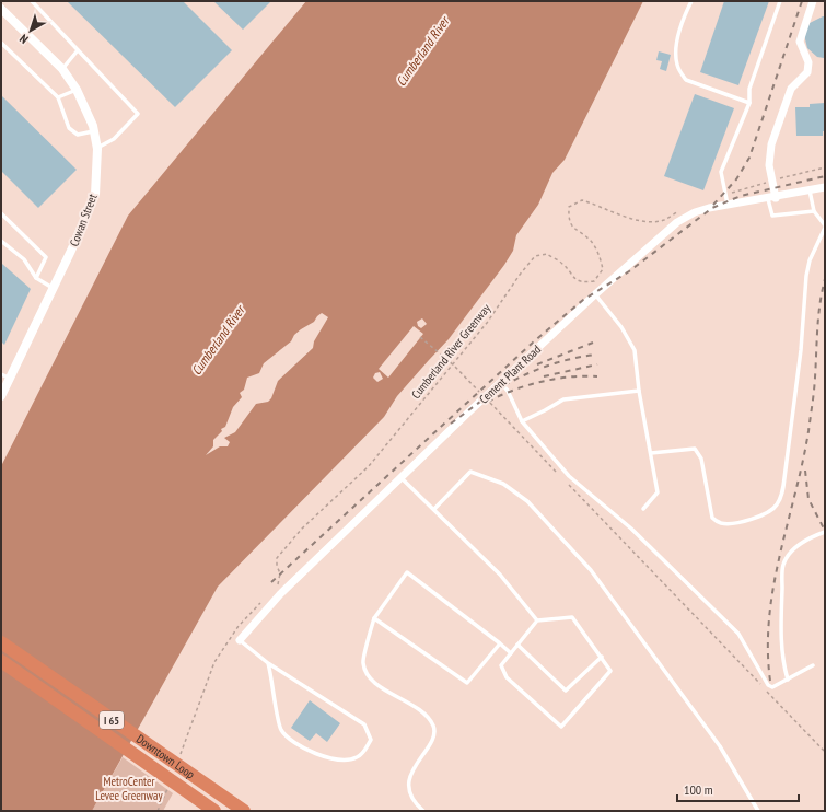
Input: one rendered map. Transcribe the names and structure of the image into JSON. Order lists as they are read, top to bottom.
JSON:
{
  "streets": {
    "highway": ["I 65", "Downtown Loop"],
    "street": ["Cowan Street", "Cement Plant Road"],
    "path": ["Cumberland River Greenway"]
  },
  "water": ["Cumberland River"],
  "parks": ["MetroCenter Levee Greenway"],
  "scale_bar": "100 m",
  "north": "bottom left"
}
